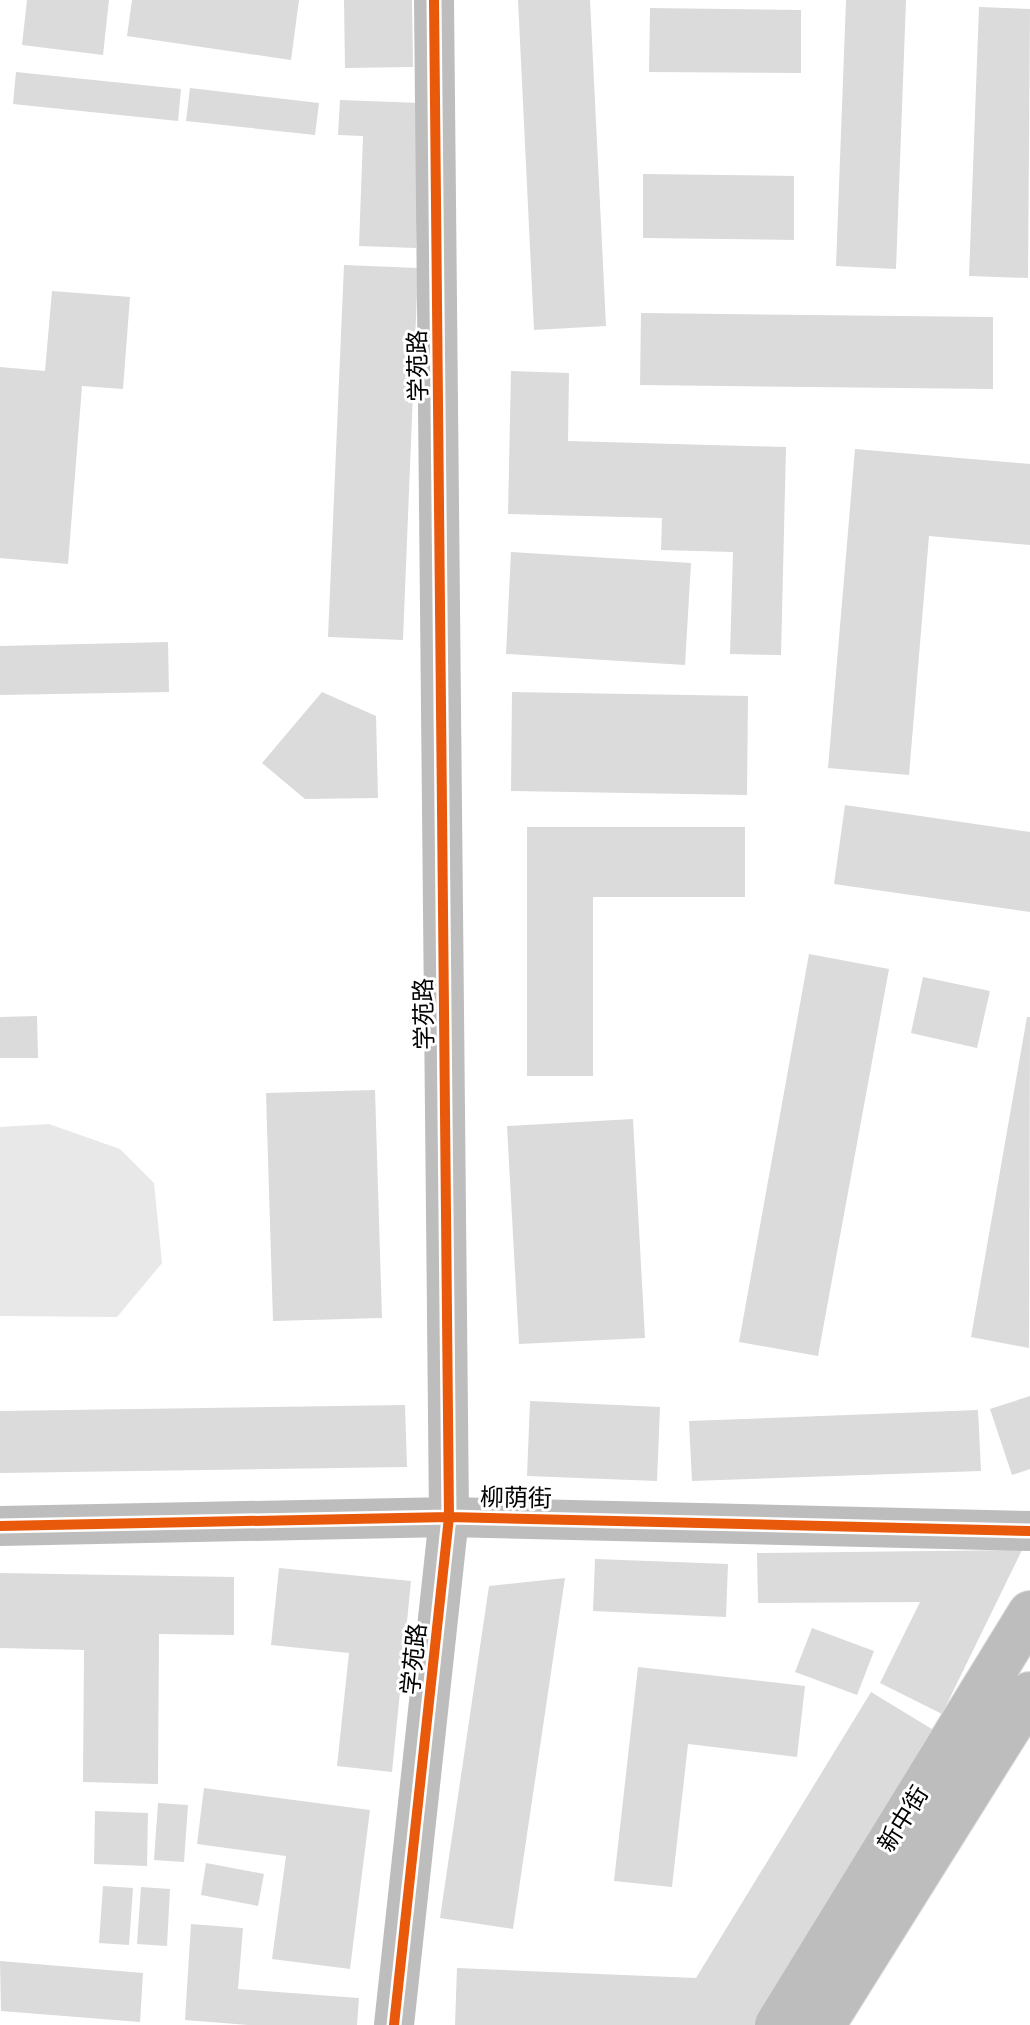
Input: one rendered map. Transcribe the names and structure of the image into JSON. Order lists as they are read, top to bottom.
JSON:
{
  "streets": {
    "main road": ["新中街"],
    "street": ["学苑路", "柳荫街"]
  },
  "crossings": [
    ["学苑路", "柳荫街"]
  ]
}
